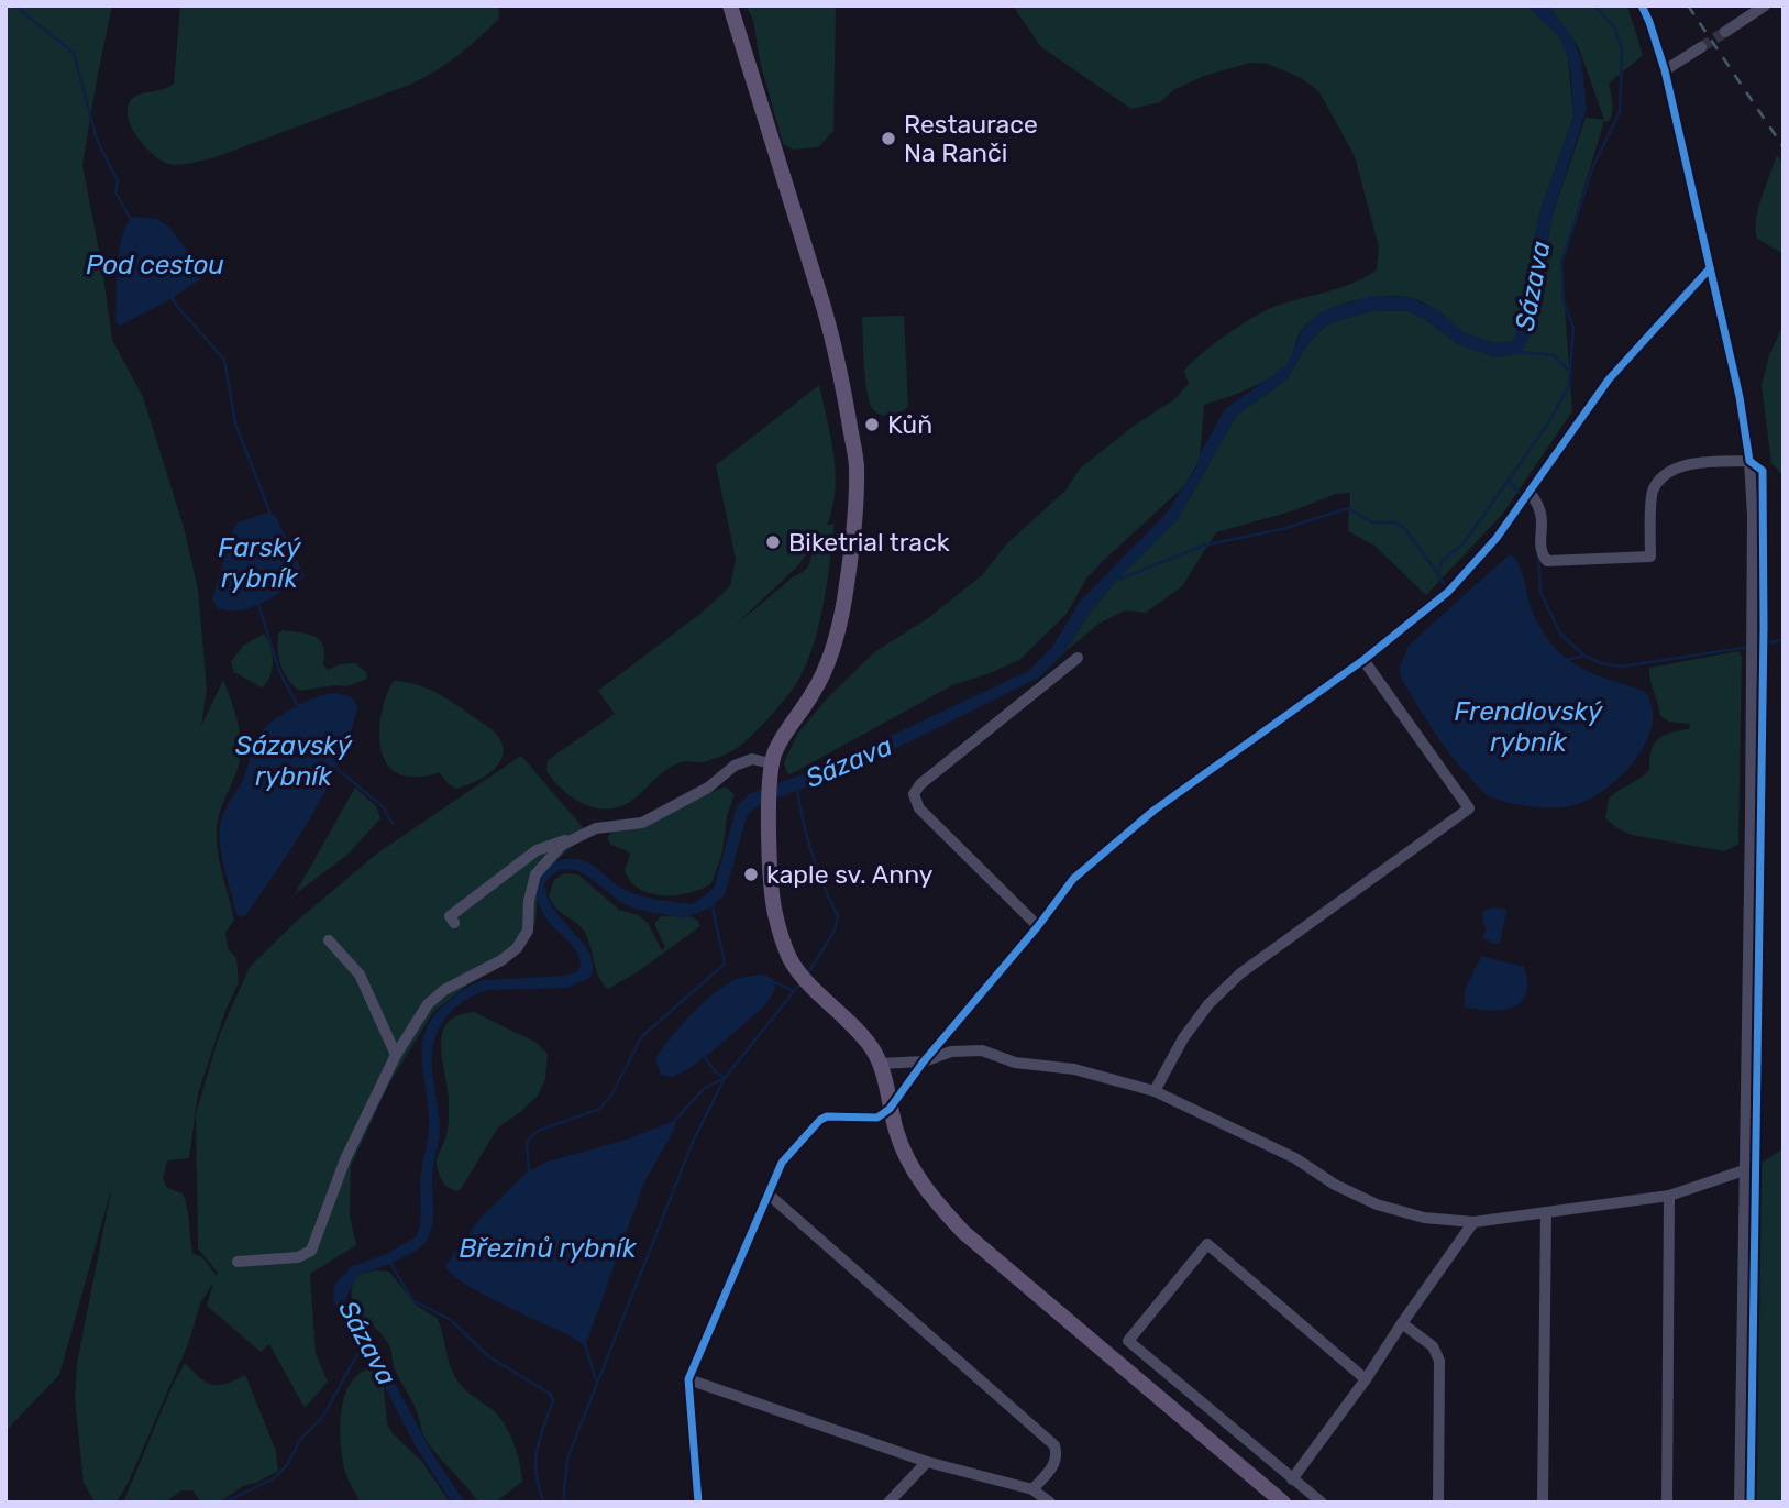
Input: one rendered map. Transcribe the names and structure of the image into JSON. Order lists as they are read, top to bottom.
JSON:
{
  "water": [
    "Pod cestou",
    "Sázava",
    "Farský rybník",
    "Frendlovský rybník",
    "Sázavský rybník",
    "Březinů rybník"
  ],
  "places": [
    "Restaurace Na Ranči",
    "Kůň",
    "Biketrial track",
    "kaple sv. Anny"
  ]
}
